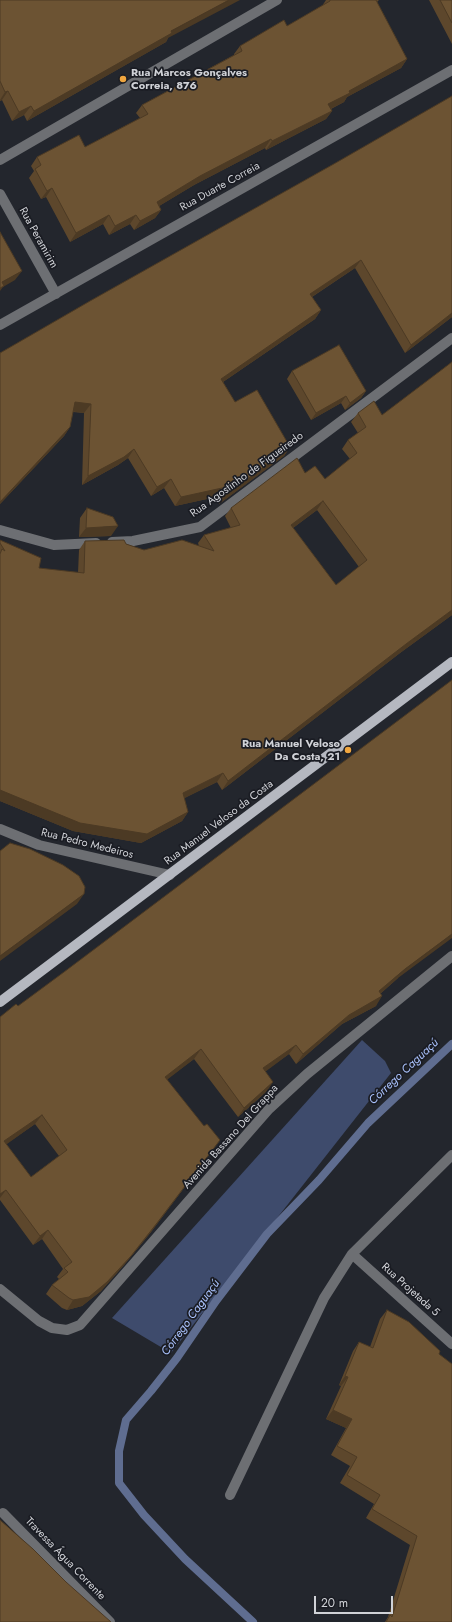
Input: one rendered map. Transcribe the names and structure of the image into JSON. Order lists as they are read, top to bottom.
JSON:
{
  "streets": {
    "main road": ["Rua Manuel Veloso da Costa"],
    "street": [
      "Rua Duarte Correia",
      "Rua Peramirim",
      "Rua Agostinho de Figueiredo",
      "Rua Pedro Medeiros",
      "Avenida Bassano Del Grappa",
      "Rua Projetada 5",
      "Travessa Água Corrente"
    ]
  },
  "crossings": [
    ["Rua Duarte Correia", "Rua Peramirim"],
    ["Rua Manuel Veloso da Costa", "Rua Pedro Medeiros"]
  ],
  "water": ["Córrego Caguaçú"],
  "places": ["Rua Marcos Gonçalves Correia, 876", "Rua Manuel Veloso Da Costa, 21"],
  "scale_bar": "20 m"
}
